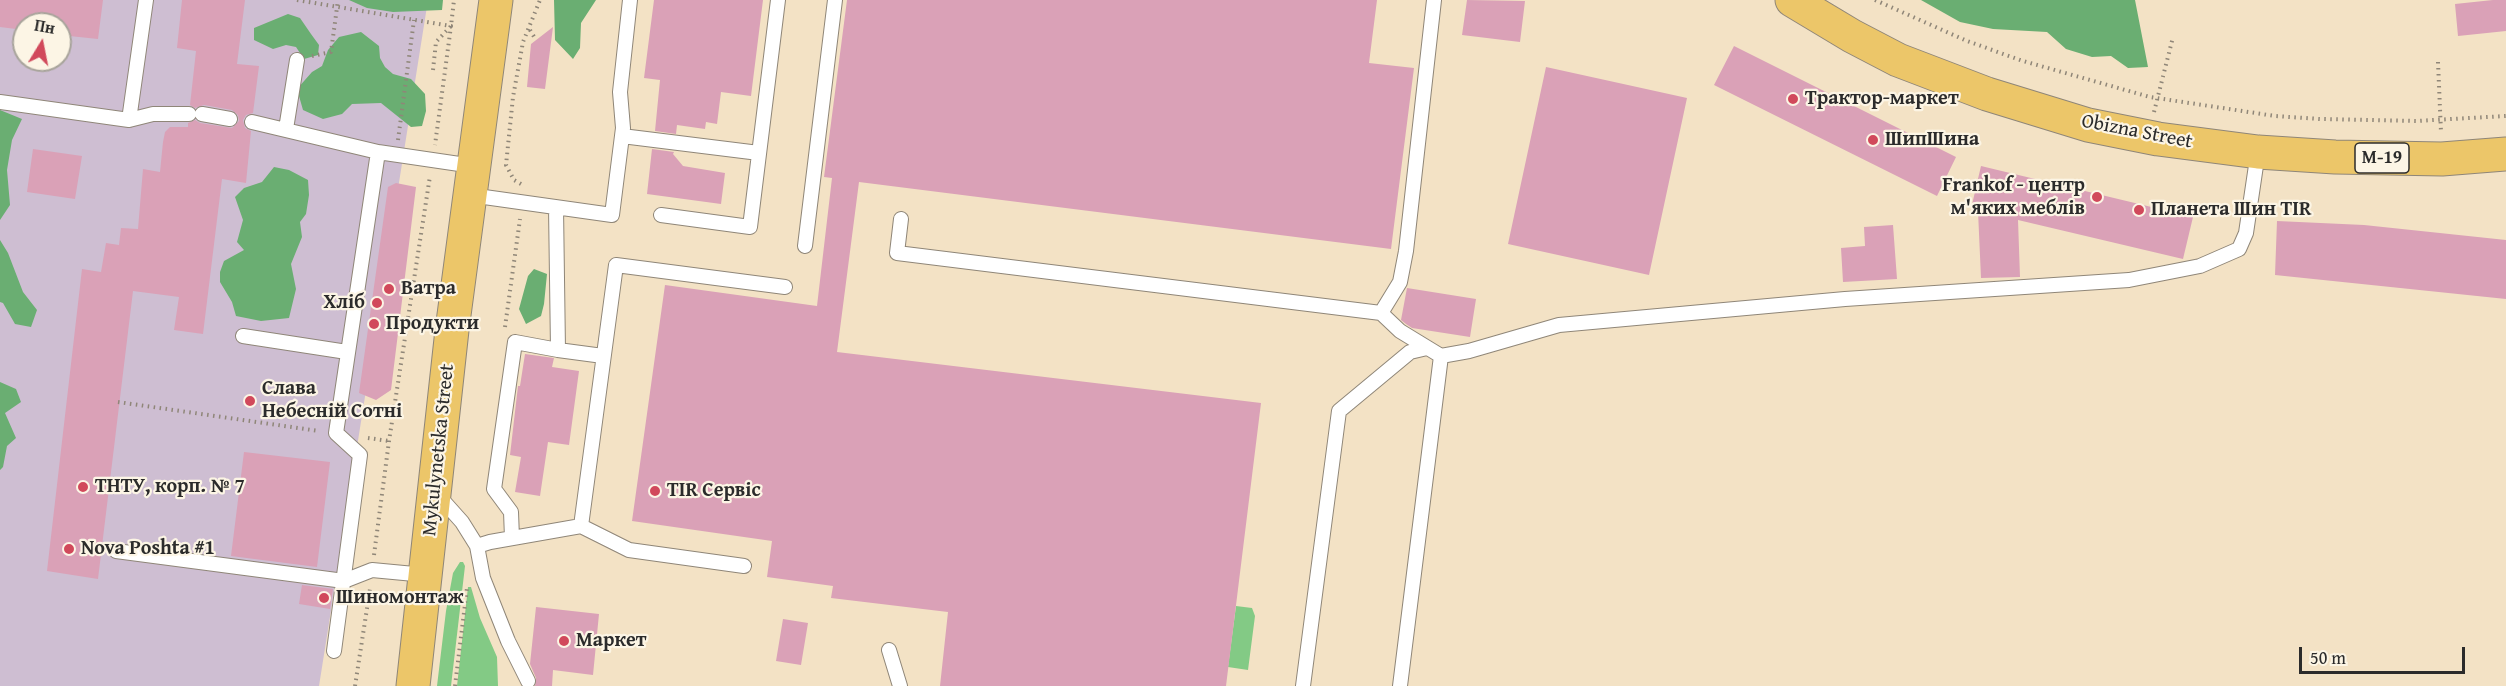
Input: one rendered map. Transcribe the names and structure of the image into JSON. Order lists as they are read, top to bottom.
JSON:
{
  "streets": {
    "highway": ["Obizna Street", "М-19", "Mykulynetska Street"]
  },
  "places": [
    "Трактор-маркет",
    "ШипШина",
    "Frankof - центр м'яких меблів",
    "Планета Шин TIR",
    "Ватра",
    "Хліб",
    "Продукти",
    "Слава Небесній Сотні",
    "ТНТУ, корп. № 7",
    "TIR Сервіс",
    "Nova Poshta #1",
    "Шиномонтаж",
    "Маркет"
  ],
  "scale_bar": "50 m",
  "north": "top"
}
